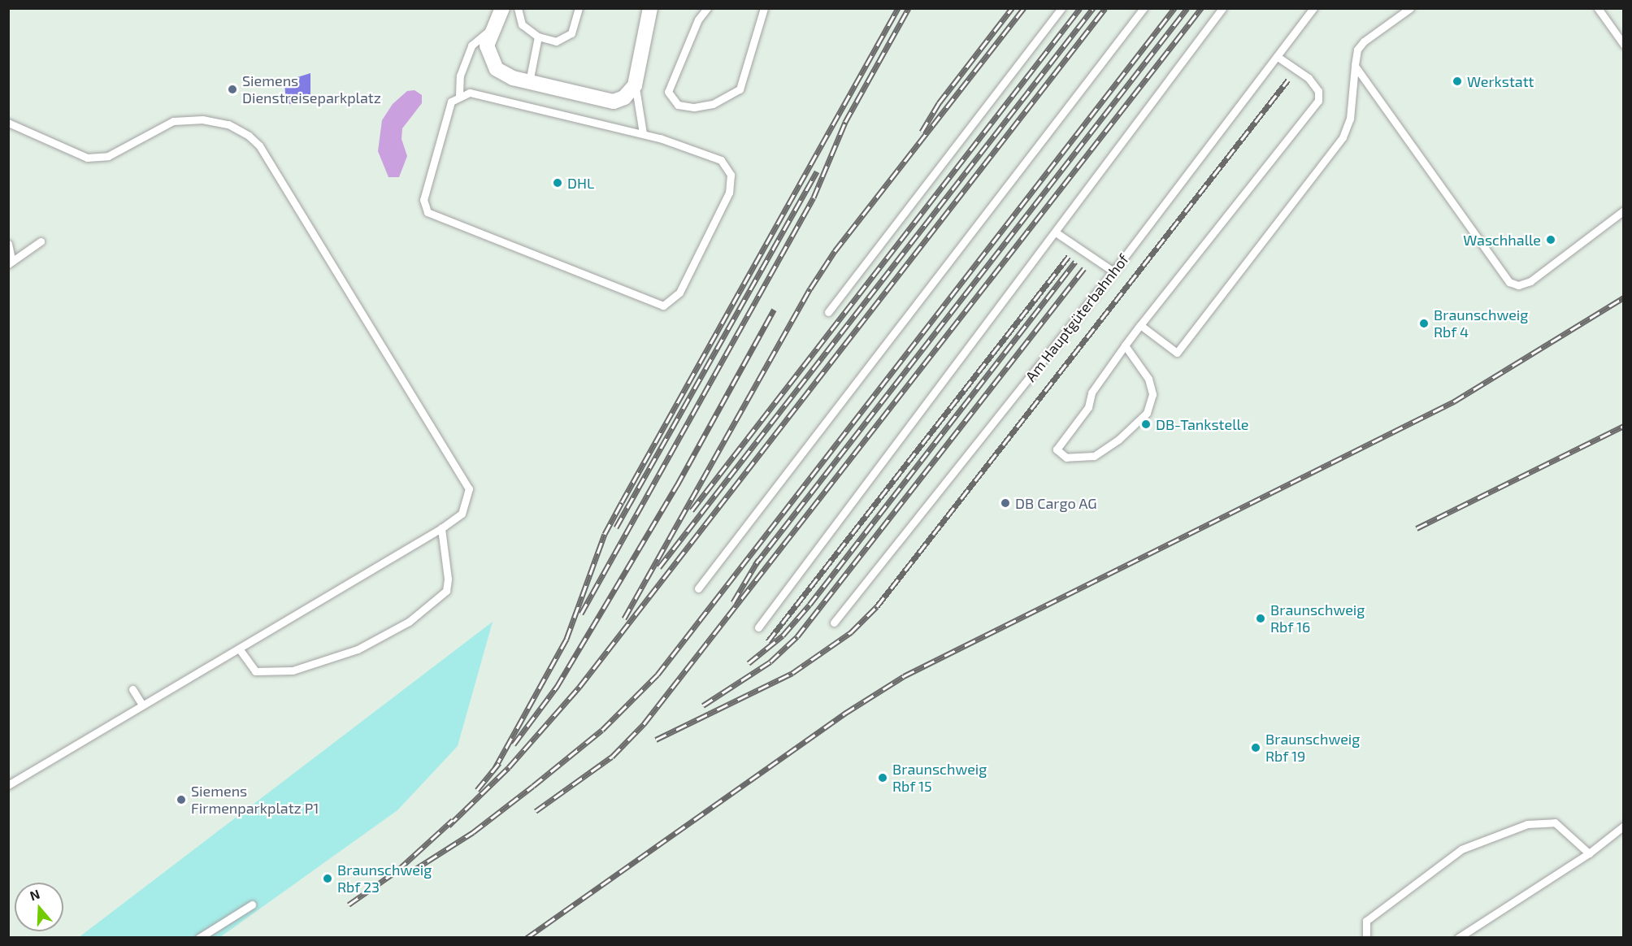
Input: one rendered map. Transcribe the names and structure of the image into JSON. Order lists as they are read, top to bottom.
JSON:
{
  "streets": {
    "lane": ["Am Hauptgüterbahnhof"]
  },
  "places": [
    "Werkstatt",
    "Siemens Dienstreiseparkplatz",
    "DHL",
    "Waschhalle",
    "Braunschweig Rbf 4",
    "DB-Tankstelle",
    "DB Cargo AG",
    "Braunschweig Rbf 16",
    "Braunschweig Rbf 19",
    "Braunschweig Rbf 15",
    "Siemens Firmenparkplatz P1",
    "Braunschweig Rbf 23"
  ],
  "north": "top"
}
